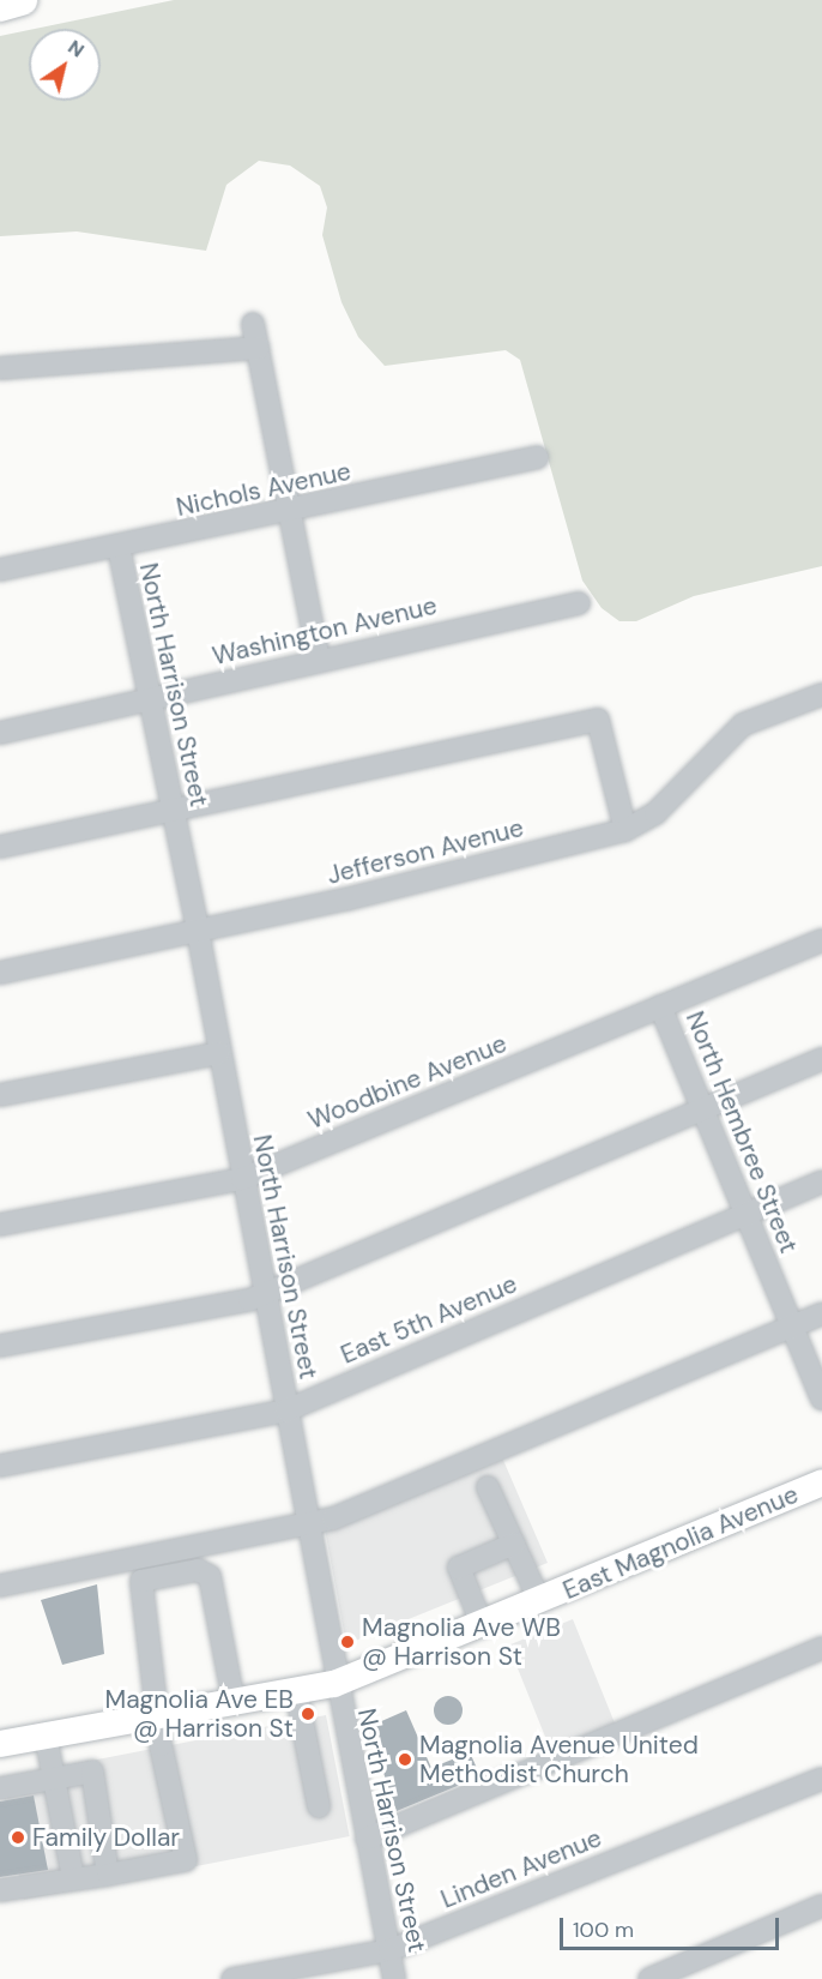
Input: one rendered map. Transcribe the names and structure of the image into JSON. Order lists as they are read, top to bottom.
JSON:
{
  "streets": {
    "main road": ["East Magnolia Avenue"],
    "street": [
      "Nichols Avenue",
      "Washington Avenue",
      "North Harrison Street",
      "Jefferson Avenue",
      "Woodbine Avenue",
      "North Hembree Street",
      "East 5th Avenue",
      "Linden Avenue"
    ]
  },
  "crossings": [
    ["Nichols Avenue", "North Harrison Street"],
    ["Washington Avenue", "North Harrison Street"],
    ["North Harrison Street", "Jefferson Avenue"],
    ["North Harrison Street", "Woodbine Avenue"],
    ["North Harrison Street", "East 5th Avenue"],
    ["North Harrison Street", "East Magnolia Avenue"],
    ["North Harrison Street", "Linden Avenue"],
    ["Woodbine Avenue", "North Hembree Street"],
    ["North Hembree Street", "East 5th Avenue"]
  ],
  "places": [
    "Magnolia Ave WB @ Harrison St",
    "Magnolia Ave EB @ Harrison St",
    "Magnolia Avenue United Methodist Church",
    "Family Dollar"
  ],
  "scale_bar": "100 m",
  "north": "top right"
}
